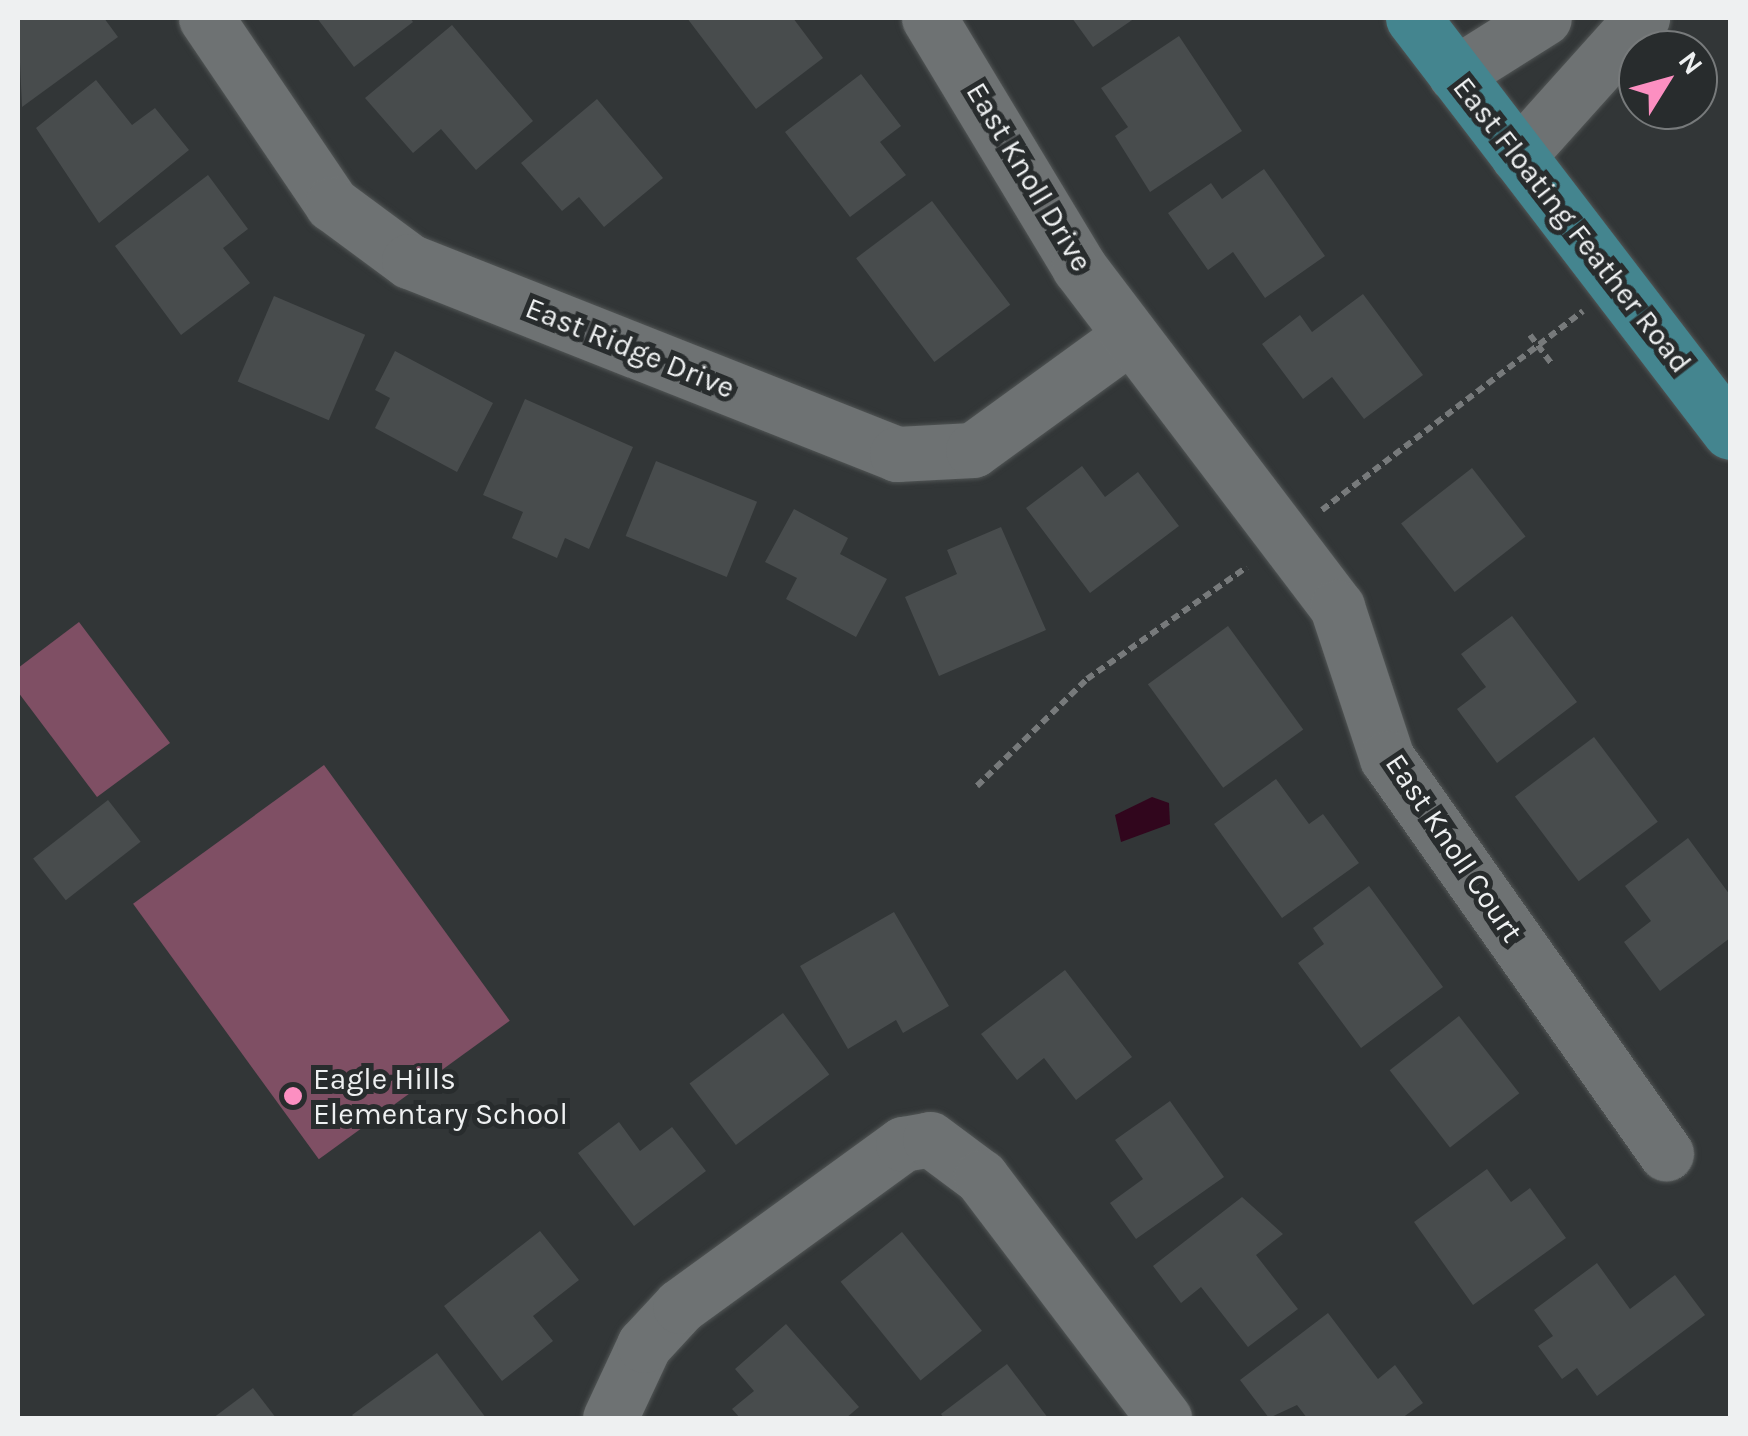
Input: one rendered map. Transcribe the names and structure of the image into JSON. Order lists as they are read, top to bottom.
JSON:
{
  "streets": {
    "main road": ["East Floating Feather Road"],
    "street": ["East Knoll Drive", "East Ridge Drive", "East Knoll Court"]
  },
  "crossings": [
    ["East Knoll Drive", "East Ridge Drive"],
    ["East Knoll Drive", "East Knoll Court"],
    ["East Ridge Drive", "East Knoll Court"]
  ],
  "places": ["Eagle Hills Elementary School"],
  "north": "top right"
}
